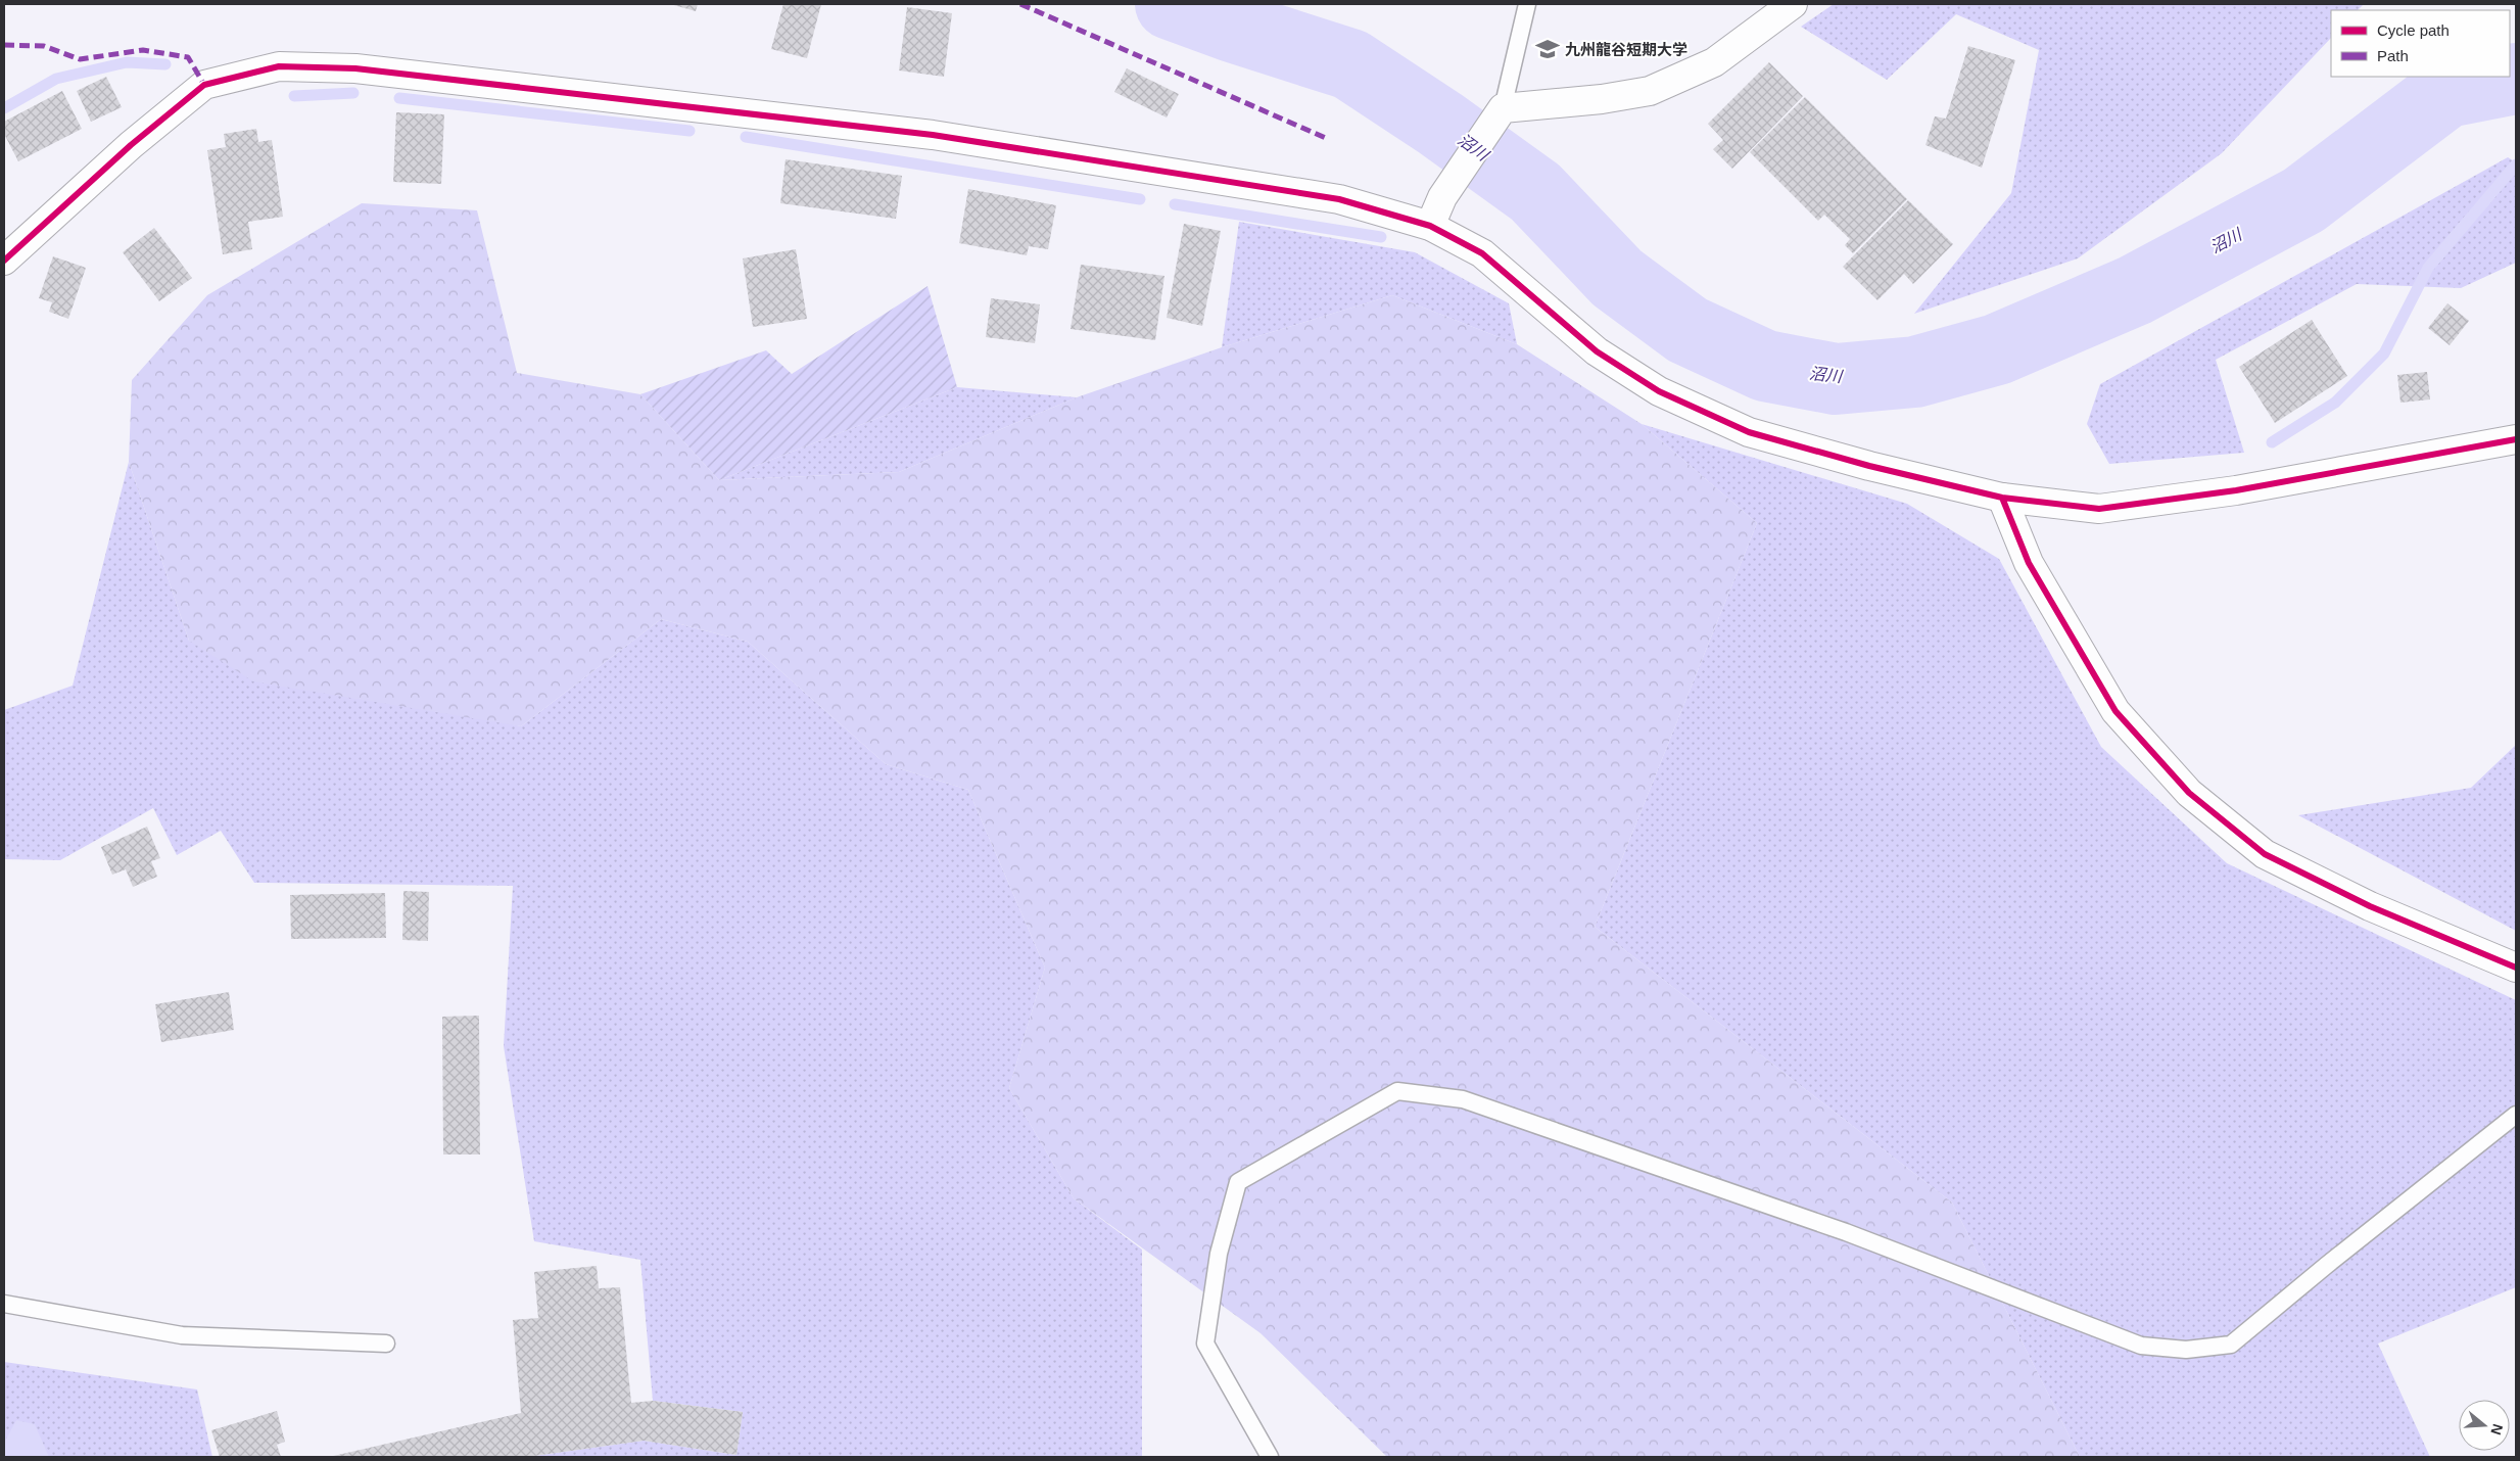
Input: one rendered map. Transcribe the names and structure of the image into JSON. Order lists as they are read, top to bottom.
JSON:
{
  "water": ["沼川"],
  "places": {
    "school or university": ["九州龍谷短期大学"]
  },
  "legend": ["Cycle path", "Path"],
  "north": "right"
}
